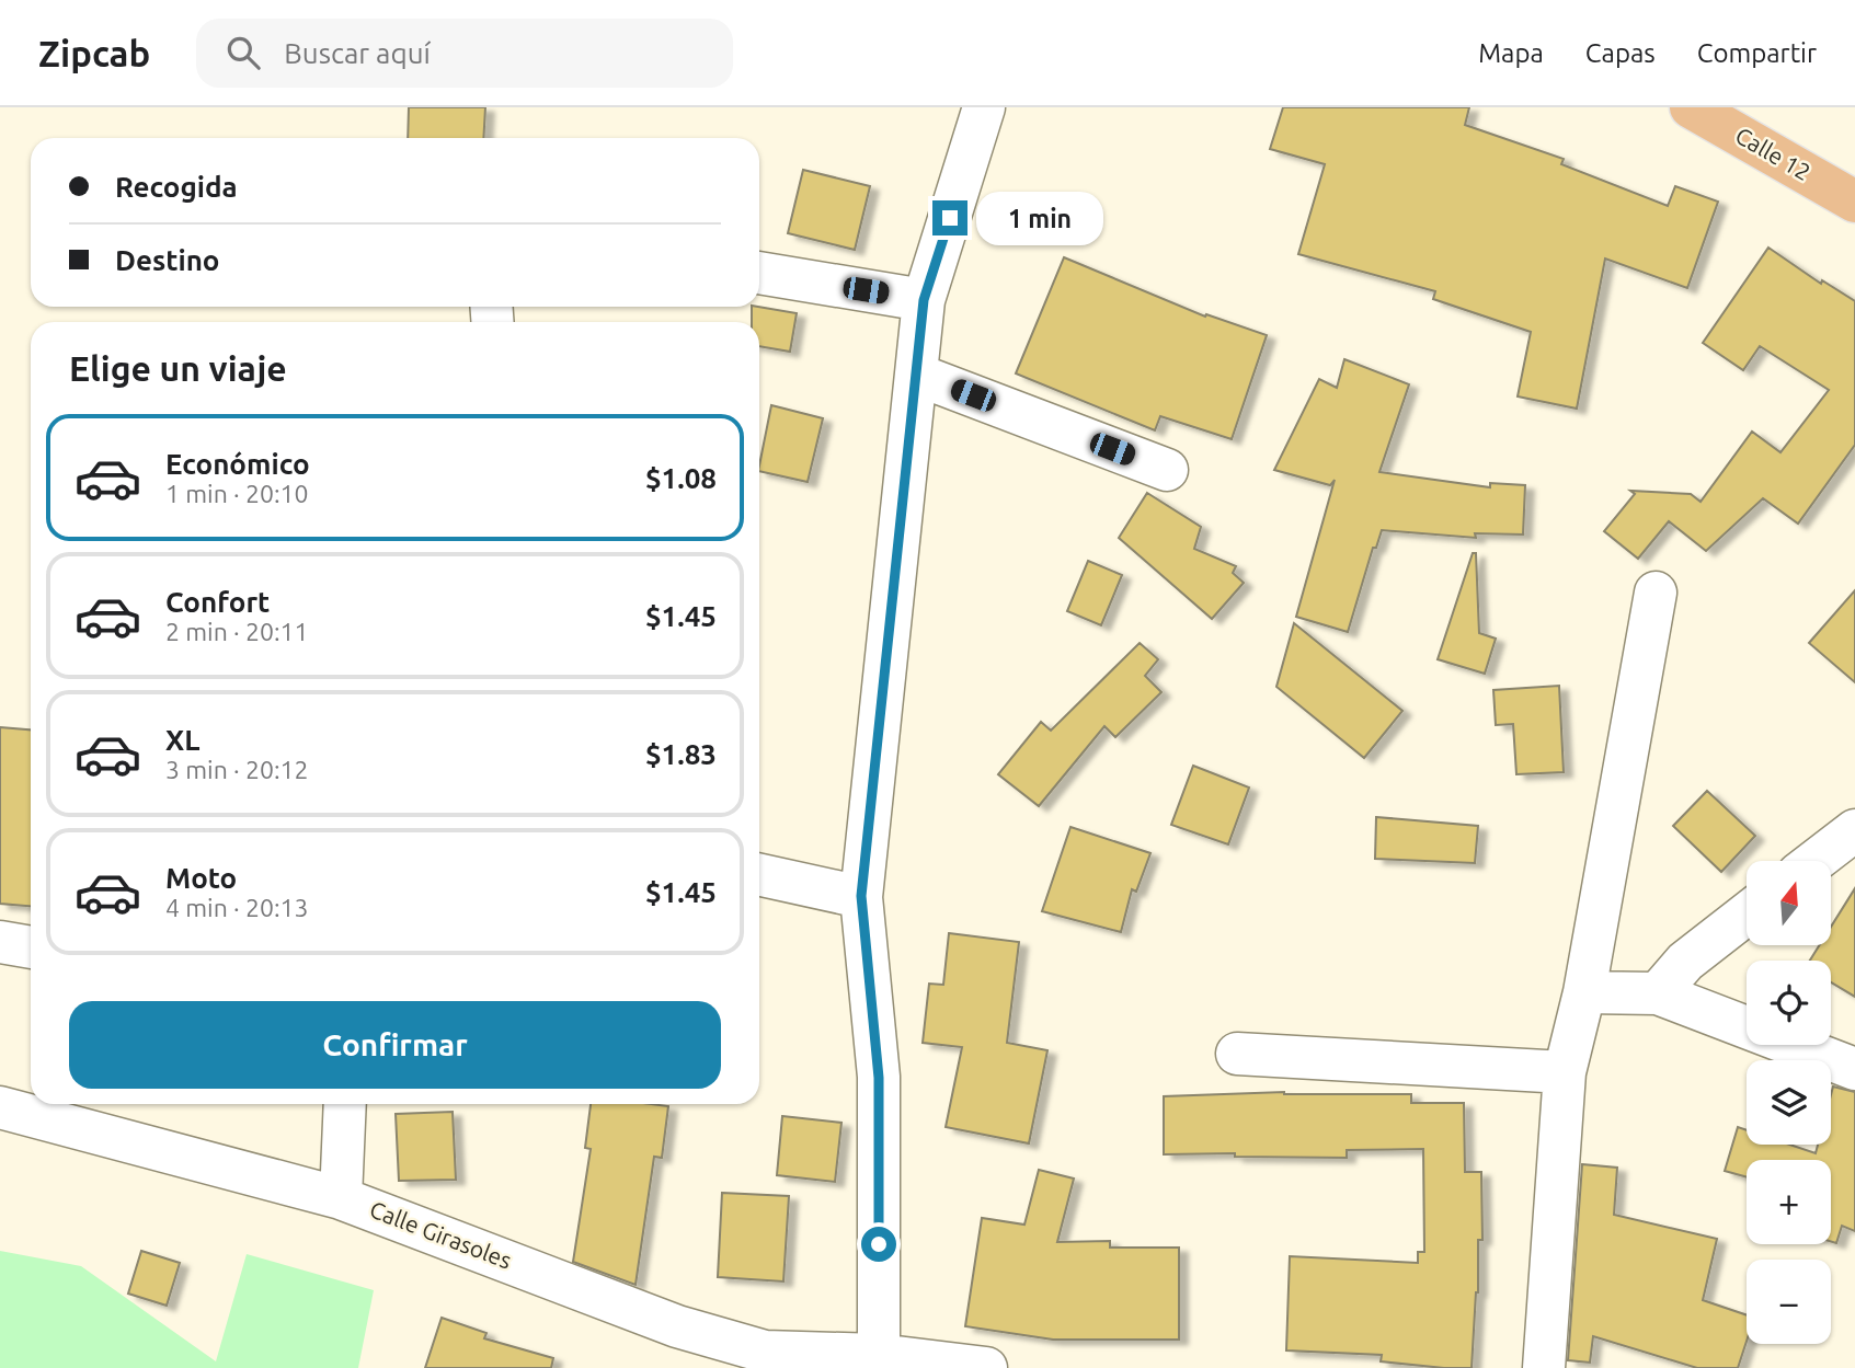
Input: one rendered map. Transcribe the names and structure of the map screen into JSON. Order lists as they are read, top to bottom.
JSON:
{
  "streets": {
    "main road": ["Calle 12"],
    "street": ["Calle Girasoles"]
  },
  "north": "top",
  "page": {
    "header": "Zipcab",
    "search": "Buscar aquí",
    "nav": ["Mapa", "Capas", "Compartir"],
    "banner": ["Recogida", "Destino"],
    "bubble": "1 min",
    "heading": "Elige un viaje",
    "list": [
      {
        "name": "Económico",
        "note": "1 min · 20:10",
        "value": "$1.08"
      },
      {
        "name": "Confort",
        "note": "2 min · 20:11",
        "value": "$1.45"
      },
      {
        "name": "XL",
        "note": "3 min · 20:12",
        "value": "$1.83"
      },
      {
        "name": "Moto",
        "note": "4 min · 20:13",
        "value": "$1.45"
      }
    ],
    "map_buttons": ["+", "−"],
    "buttons": "Confirmar"
  }
}
